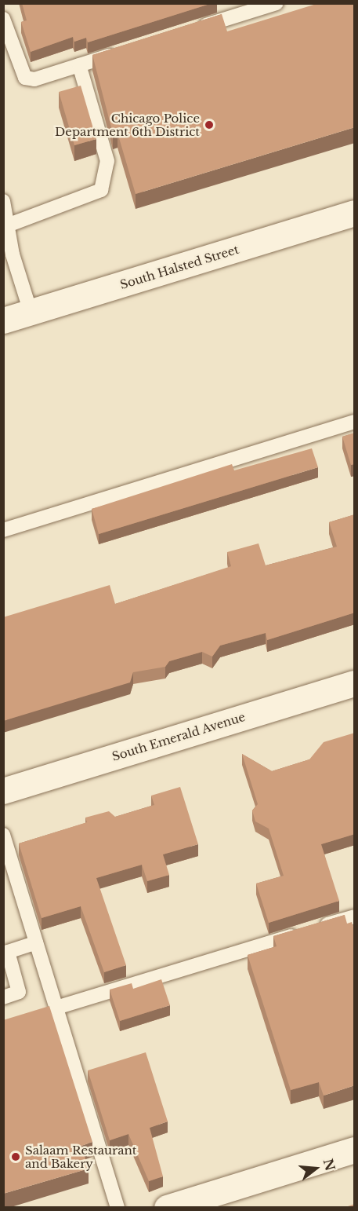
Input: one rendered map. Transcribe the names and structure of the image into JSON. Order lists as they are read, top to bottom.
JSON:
{
  "streets": {
    "street": ["South Halsted Street", "South Emerald Avenue"]
  },
  "places": ["Chicago Police Department 6th District", "Salaam Restaurant and Bakery"],
  "north": "right"
}
